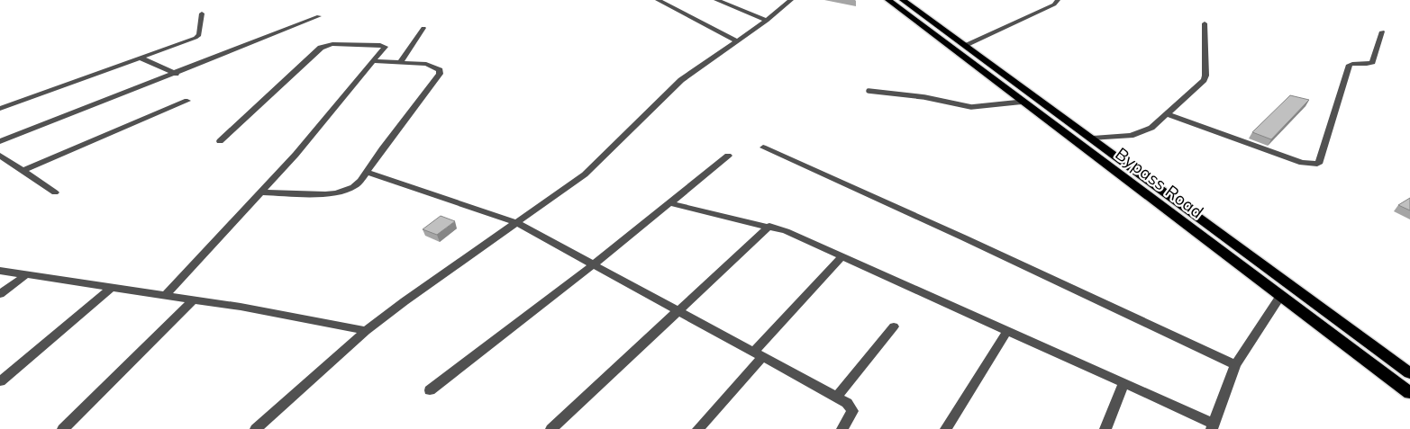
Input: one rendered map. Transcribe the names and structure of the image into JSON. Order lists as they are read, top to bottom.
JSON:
{
  "streets": {
    "main road": ["Bypass Road"]
  }
}
